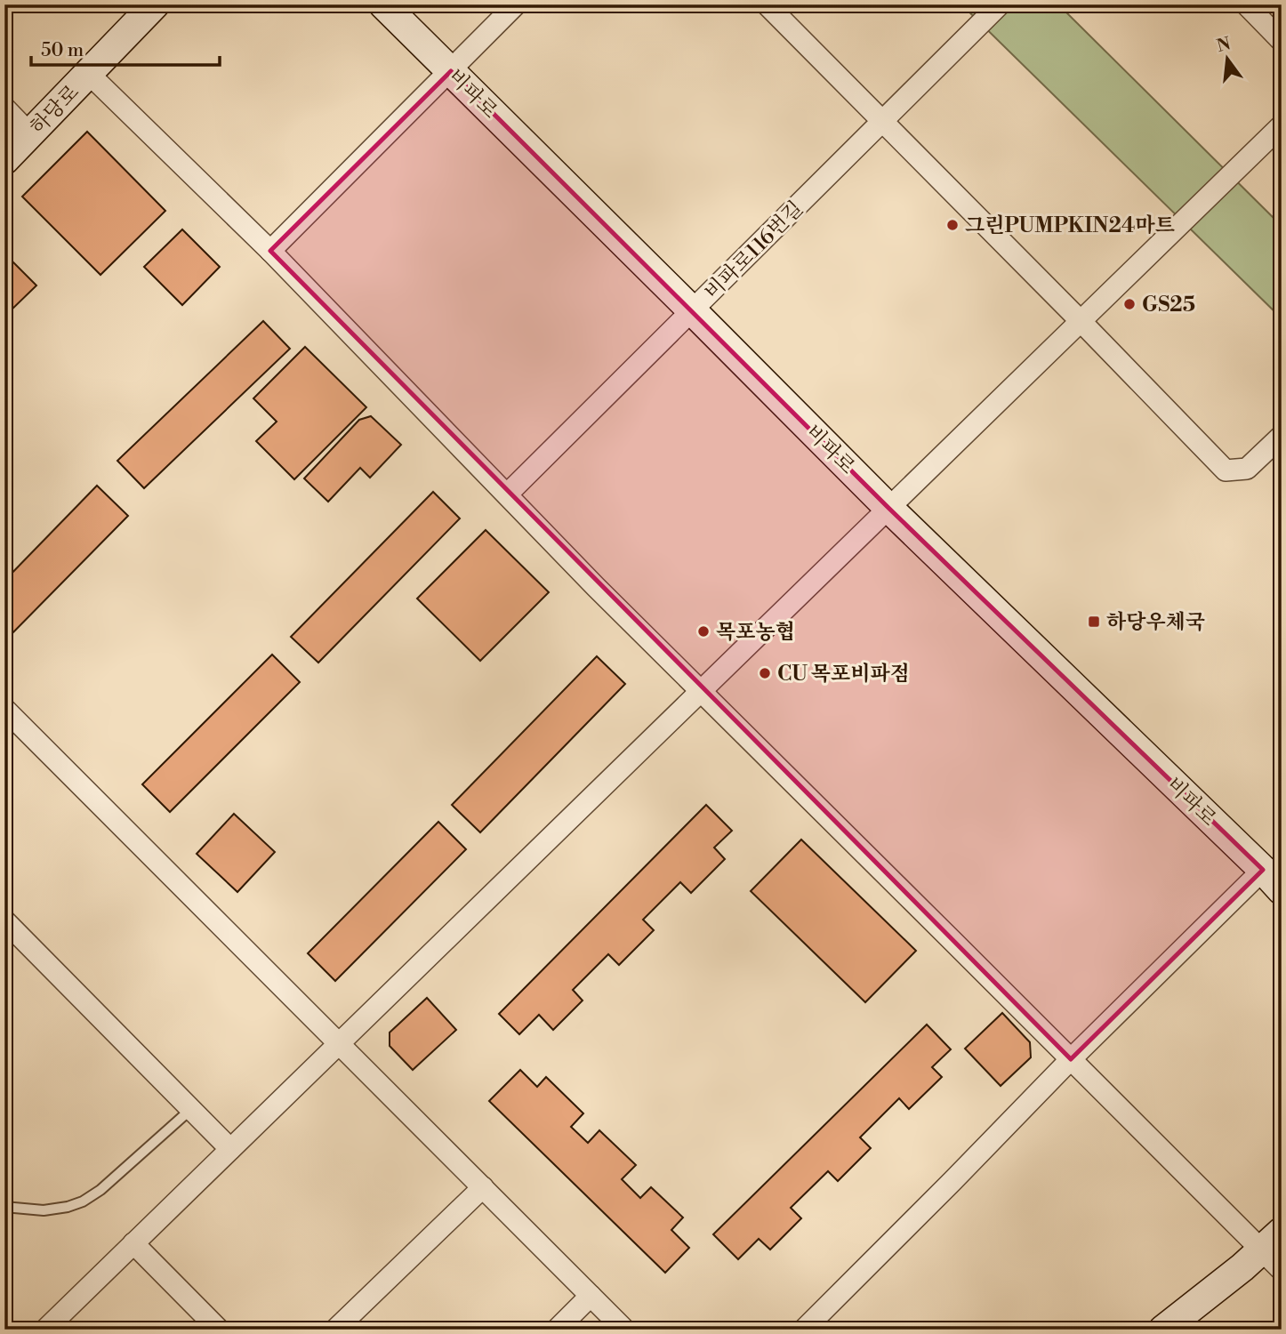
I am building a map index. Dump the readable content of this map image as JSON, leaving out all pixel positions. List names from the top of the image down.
{
  "streets": {
    "street": ["비파로", "하당로", "비파로116번길"]
  },
  "crossings": [
    ["비파로", "비파로116번길"]
  ],
  "places": {
    "other": [
      "그린PUMPKIN24마트",
      "GS25",
      "목포농협",
      "CU 목포비파점"
    ],
    "transit": ["하당우체국"]
  },
  "scale_bar": "50 m",
  "north": "top"
}
